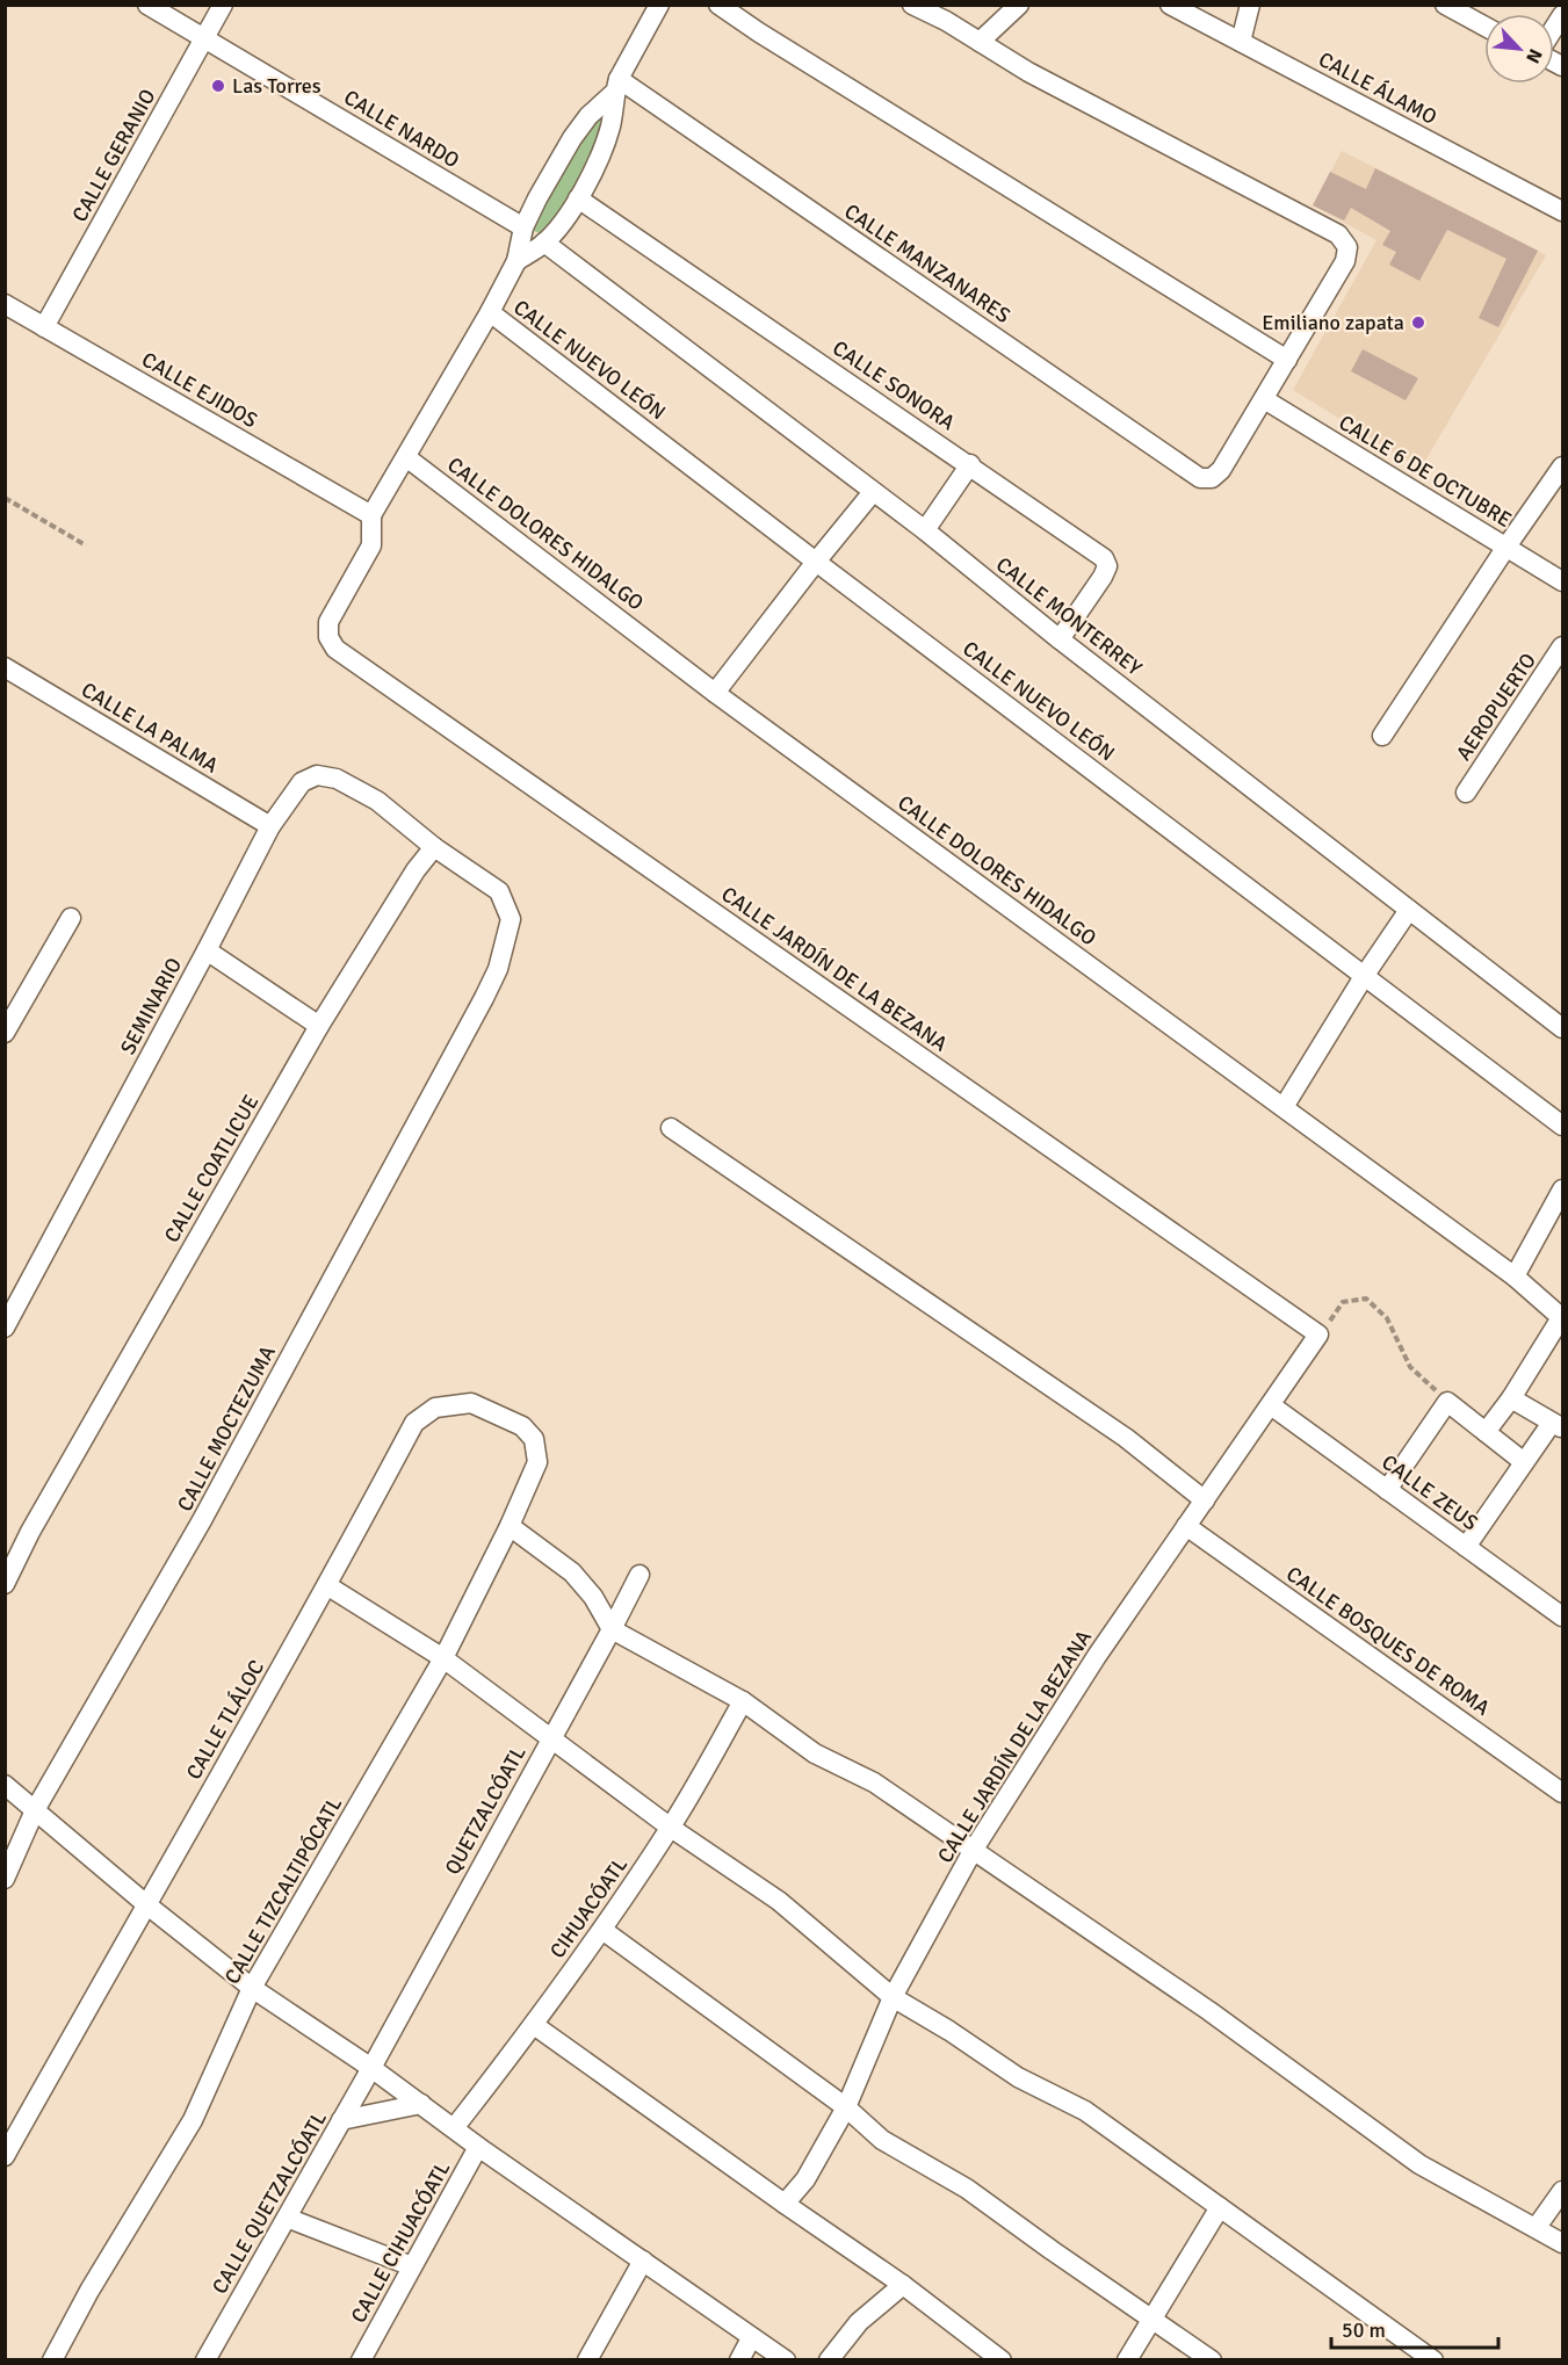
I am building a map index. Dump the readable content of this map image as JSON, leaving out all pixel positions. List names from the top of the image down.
{
  "streets": {
    "street": [
      "CALLE ÁLAMO",
      "CALLE NARDO",
      "CALLE GERANIO",
      "CALLE MANZANARES",
      "CALLE NUEVO LEÓN",
      "CALLE SONORA",
      "CALLE EJIDOS",
      "CALLE 6 DE OCTUBRE",
      "CALLE DOLORES HIDALGO",
      "CALLE MONTERREY",
      "AEROPUERTO",
      "CALLE LA PALMA",
      "CALLE JARDÍN DE LA BEZANA",
      "SEMINARIO",
      "CALLE COATLICUE",
      "CALLE MOCTEZUMA",
      "CALLE ZEUS",
      "CALLE BOSQUES DE ROMA",
      "CALLE TLÁLOC",
      "QUETZALCÓATL",
      "CALLE TIZCALTIPÓCATL",
      "CIHUACÓATL",
      "CALLE QUETZALCÓATL",
      "CALLE CIHUACÓATL"
    ]
  },
  "crossings": [
    ["CALLE NARDO", "CALLE GERANIO"],
    ["CALLE GERANIO", "CALLE EJIDOS"],
    ["CALLE MANZANARES", "CALLE 6 DE OCTUBRE"],
    ["CALLE SONORA", "CALLE MONTERREY"],
    ["CALLE EJIDOS", "CALLE JARDÍN DE LA BEZANA"],
    ["CALLE LA PALMA", "SEMINARIO"],
    ["CALLE JARDÍN DE LA BEZANA", "CALLE ZEUS"],
    ["CALLE JARDÍN DE LA BEZANA", "CALLE BOSQUES DE ROMA"],
    ["SEMINARIO", "CALLE COATLICUE"],
    ["SEMINARIO", "CALLE MOCTEZUMA"],
    ["CALLE COATLICUE", "CALLE MOCTEZUMA"],
    ["CALLE TLÁLOC", "CALLE TIZCALTIPÓCATL"],
    ["QUETZALCÓATL", "CALLE QUETZALCÓATL"]
  ],
  "places": ["Las Torres", "Emiliano zapata"],
  "scale_bar": "50 m",
  "north": "bottom right"
}
